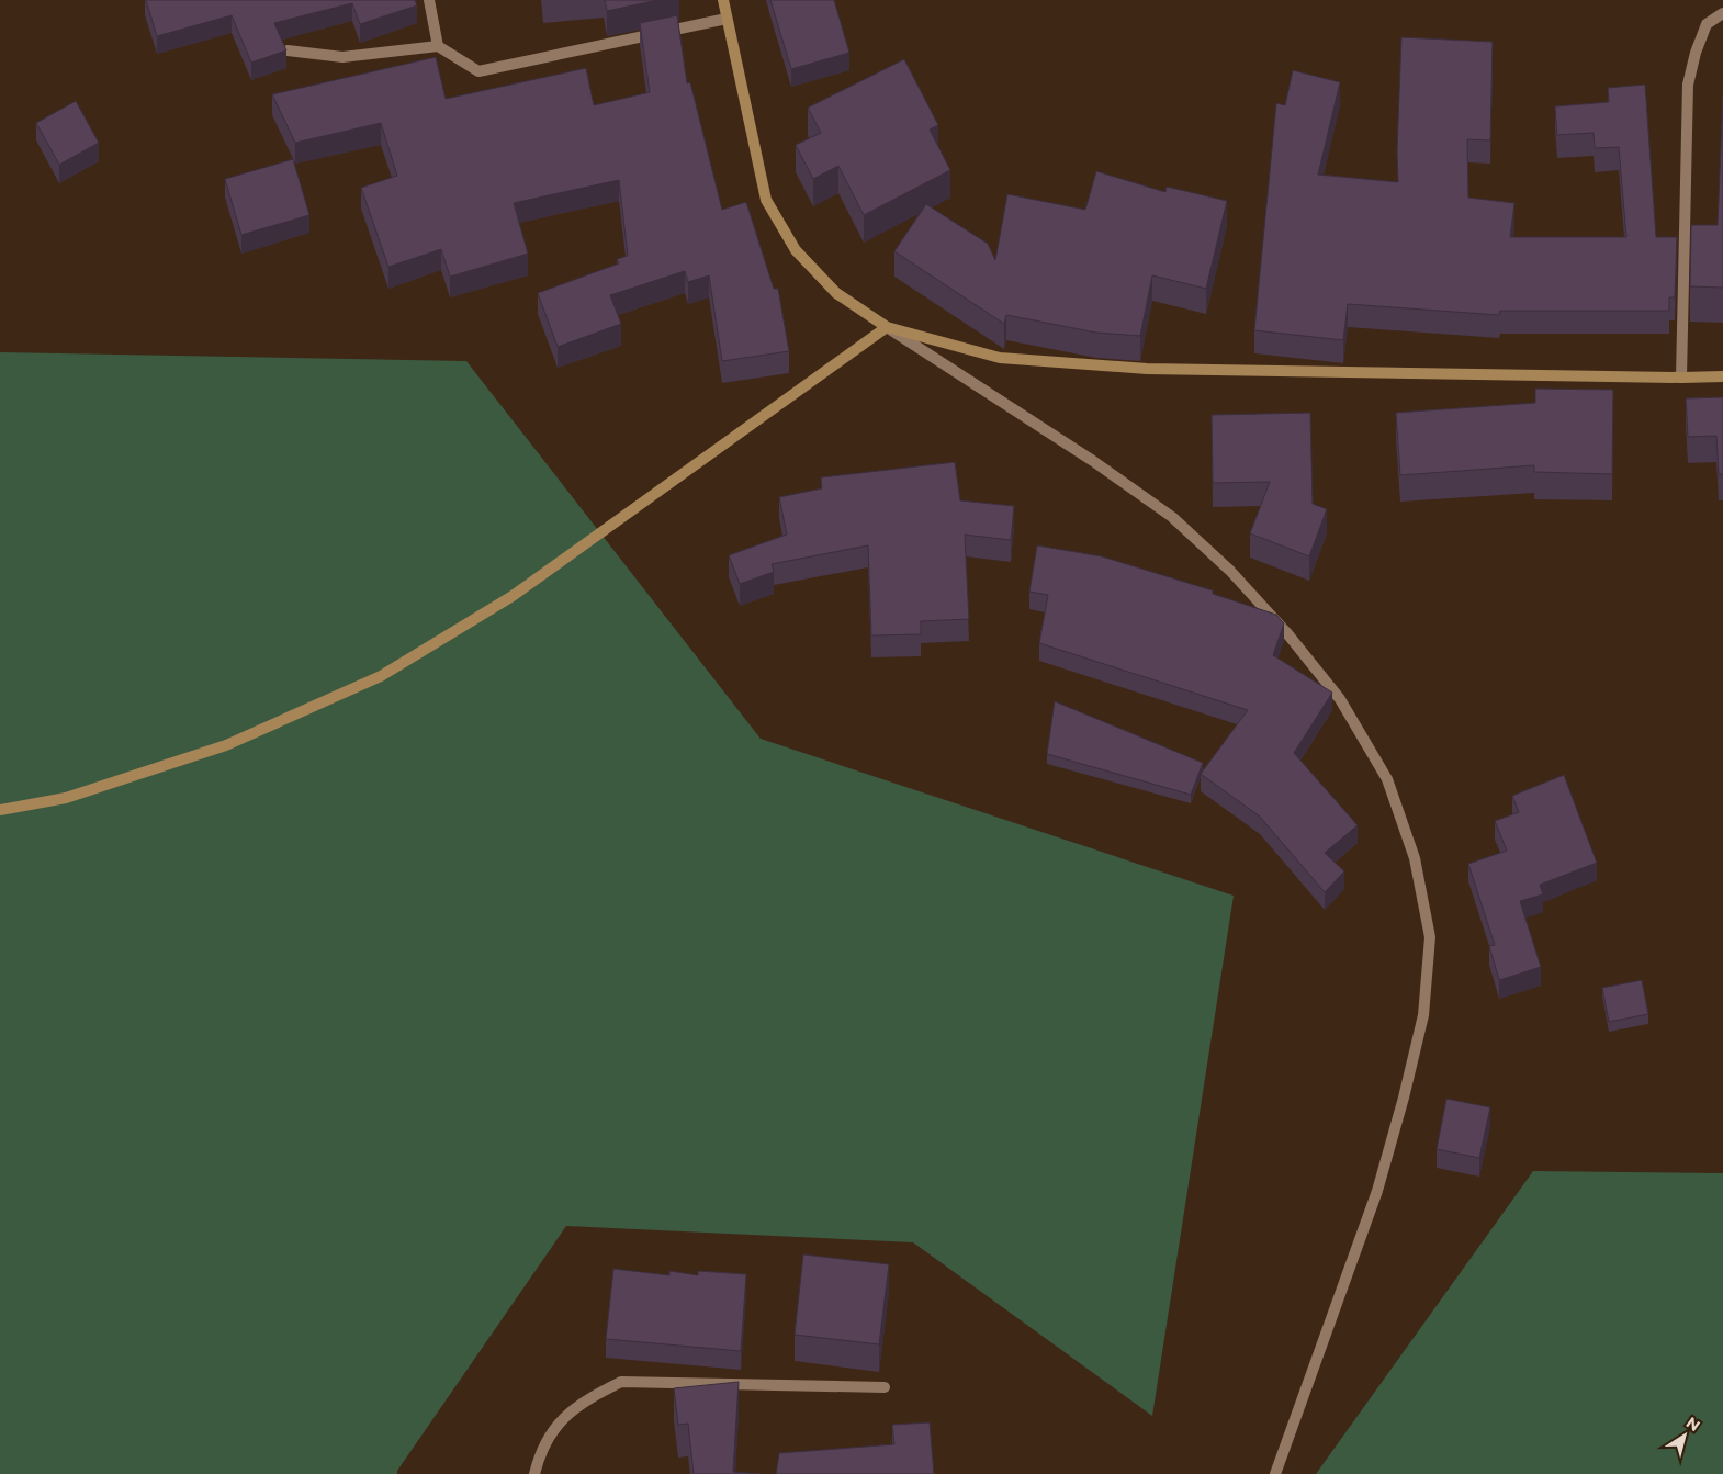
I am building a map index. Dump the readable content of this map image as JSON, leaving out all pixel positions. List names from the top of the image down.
{
  "north": "top right"
}
